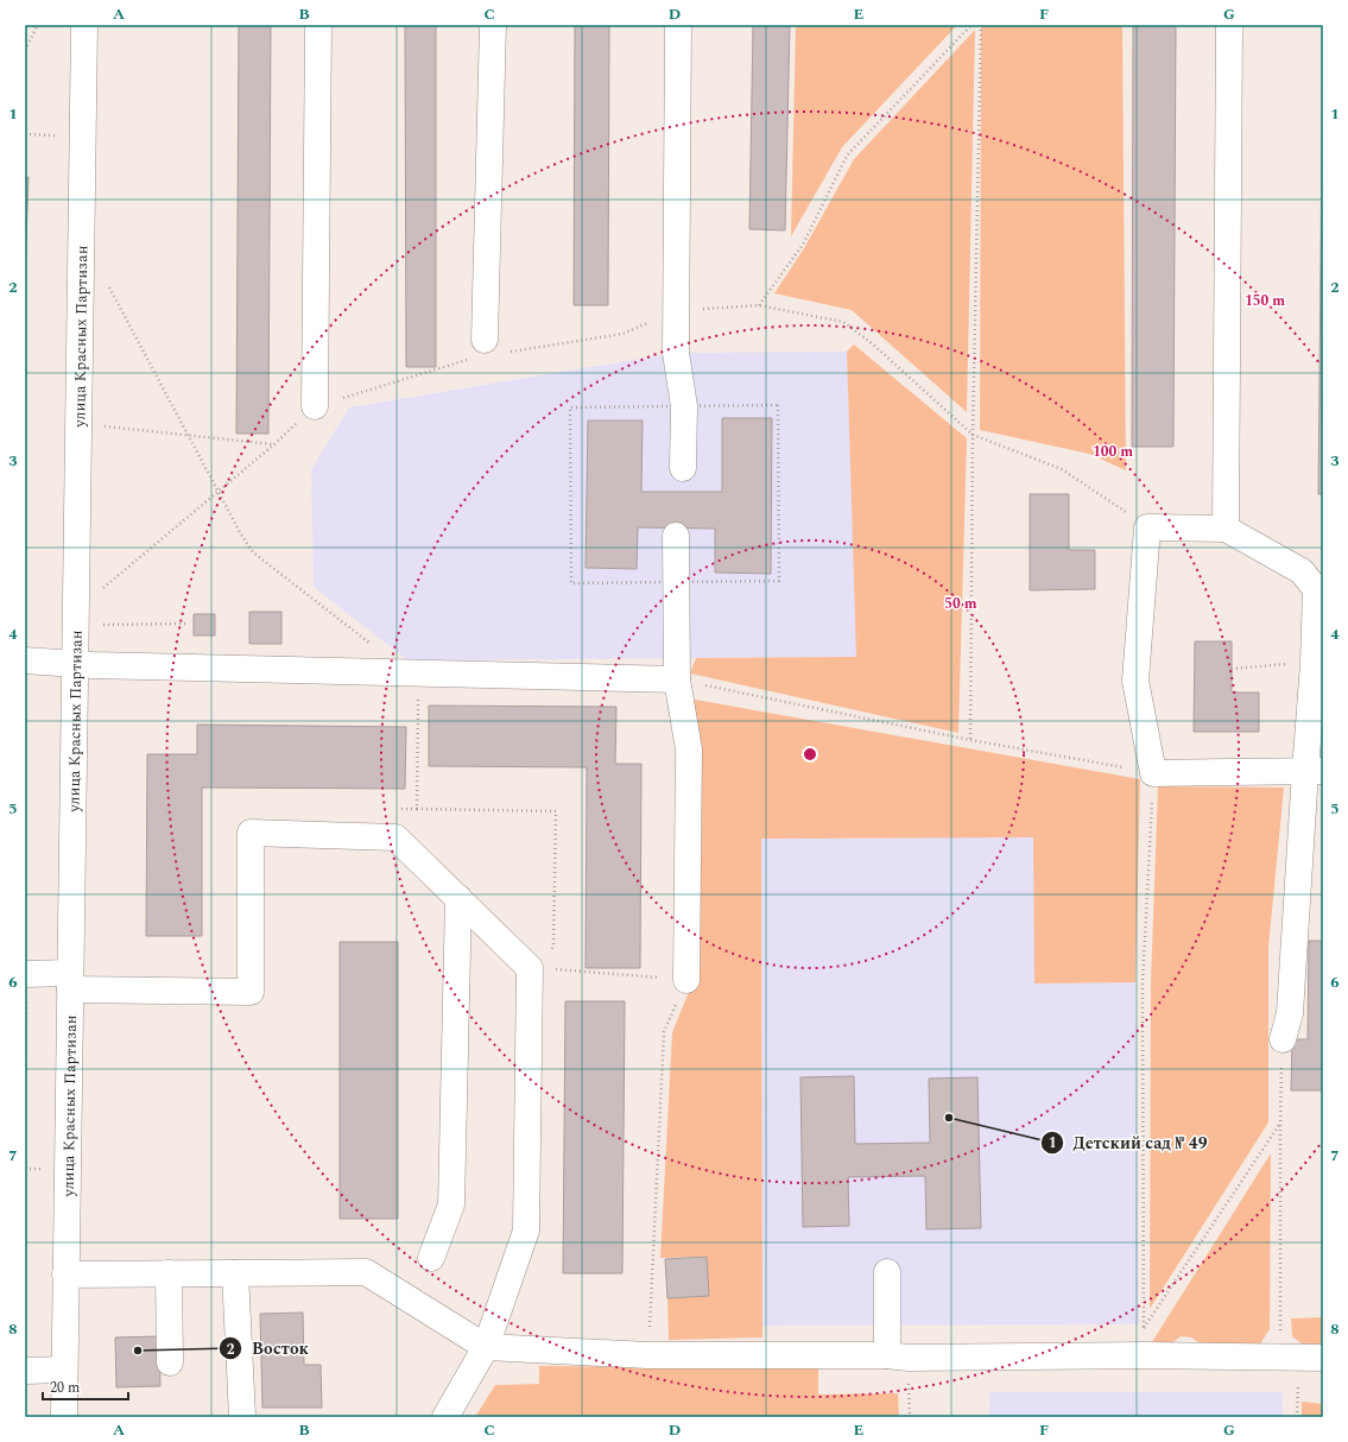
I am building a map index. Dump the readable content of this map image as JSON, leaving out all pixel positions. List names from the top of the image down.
{
  "streets": {
    "street": ["улица Красных Партизан"]
  },
  "places": ["Детский сад № 49", "Восток"],
  "scale_bar": "20 m",
  "grid": {
    "columns": [
      "A",
      "B",
      "C",
      "D",
      "E",
      "F",
      "G"
    ],
    "rows": [
      "1",
      "2",
      "3",
      "4",
      "5",
      "6",
      "7",
      "8"
    ]
  },
  "rings": ["150 m", "100 m", "50 m"]
}
